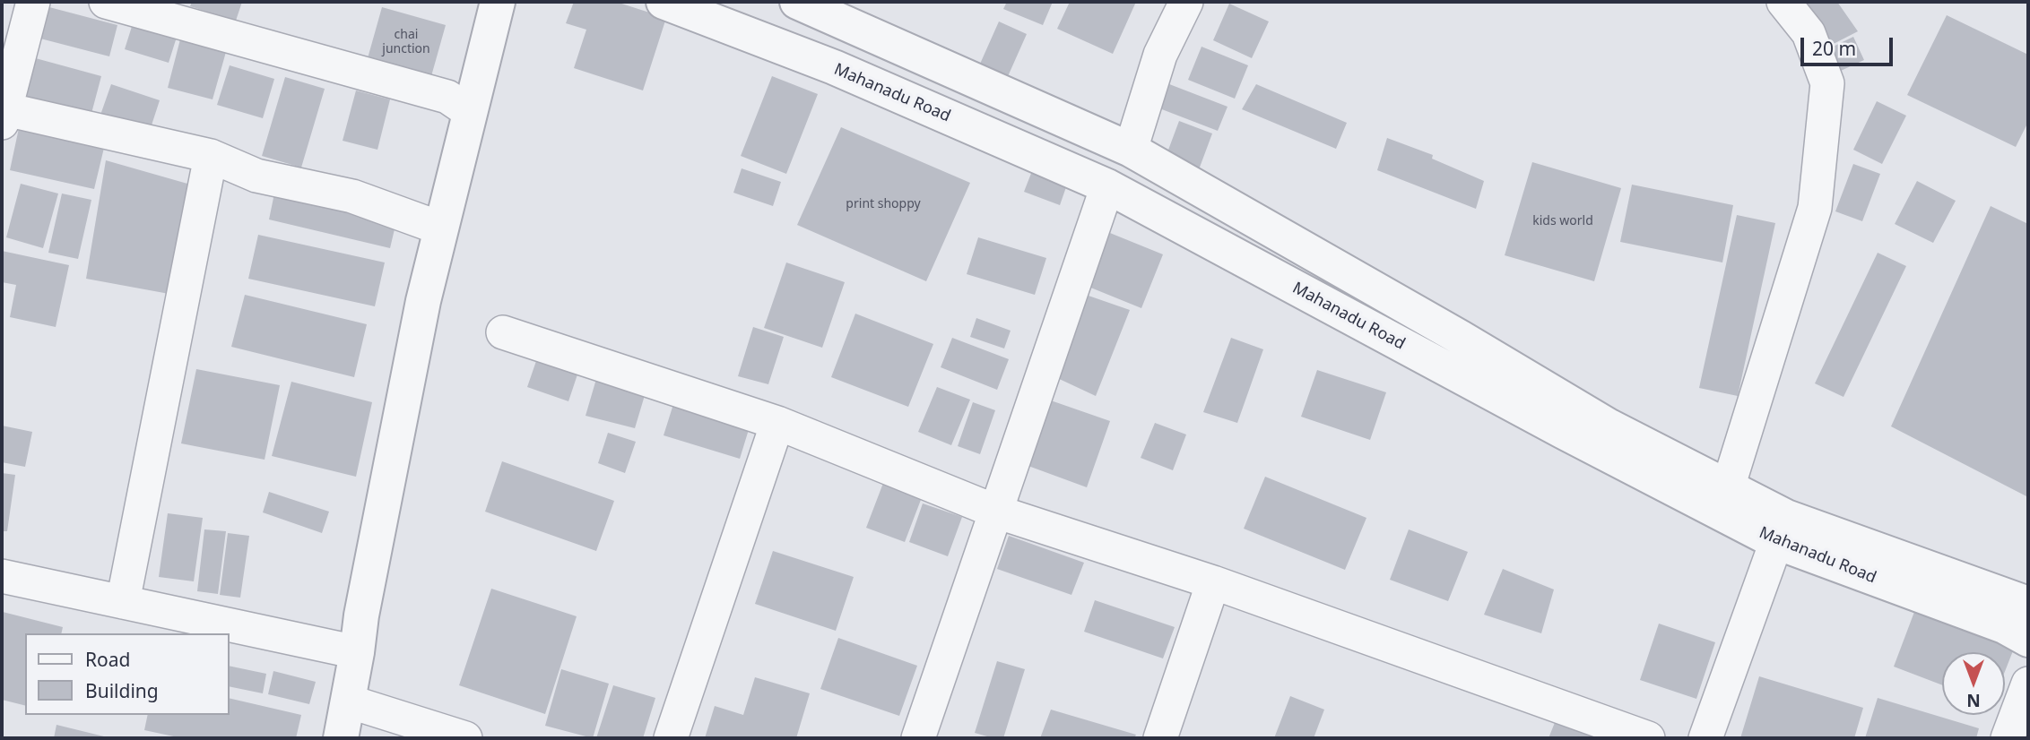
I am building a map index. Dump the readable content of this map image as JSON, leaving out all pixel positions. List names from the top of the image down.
{
  "streets": {
    "street": ["Mahanadu Road"]
  },
  "house_numbers": ["chai junction", "print shoppy", "kids world"],
  "legend": ["Road", "Building"],
  "scale_bar": "20 m",
  "north": "bottom"
}
